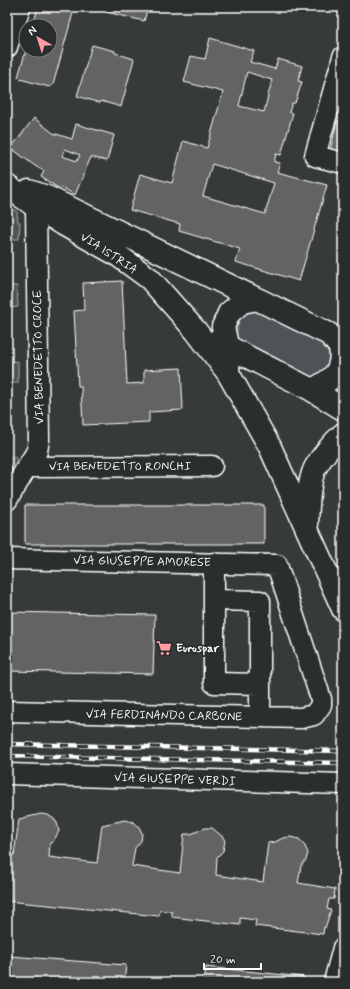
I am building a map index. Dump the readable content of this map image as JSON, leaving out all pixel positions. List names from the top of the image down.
{
  "streets": {
    "main road": ["VIA ISTRIA"],
    "street": [
      "VIA BENEDETTO CROCE",
      "VIA BENEDETTO RONCHI",
      "VIA GIUSEPPE AMORESE",
      "VIA FERDINANDO CARBONE",
      "VIA GIUSEPPE VERDI"
    ]
  },
  "crossings": [
    ["VIA ISTRIA", "VIA BENEDETTO CROCE"],
    ["VIA BENEDETTO CROCE", "VIA BENEDETTO RONCHI"],
    ["VIA GIUSEPPE AMORESE", "VIA FERDINANDO CARBONE"]
  ],
  "places": {
    "supermarket": ["Eurospar"]
  },
  "scale_bar": "20 m",
  "north": "top left"
}
